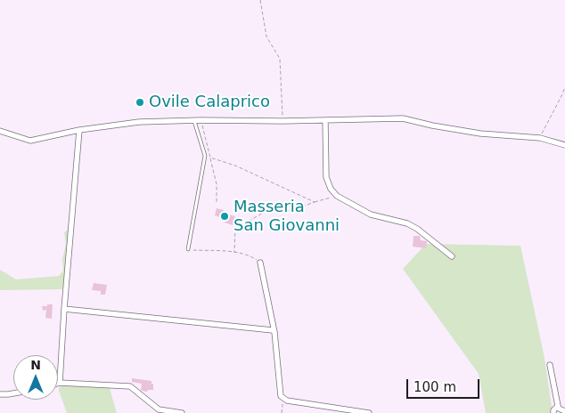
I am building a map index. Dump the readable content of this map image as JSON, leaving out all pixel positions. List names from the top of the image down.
{
  "places": ["Ovile Calaprico", "Masseria San Giovanni"],
  "scale_bar": "100 m",
  "north": "top"
}
